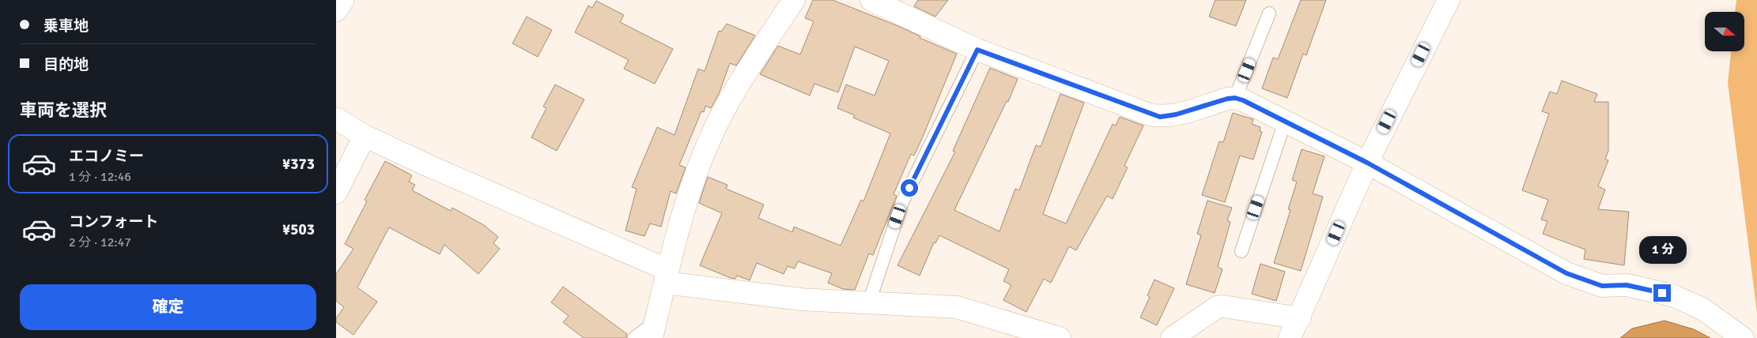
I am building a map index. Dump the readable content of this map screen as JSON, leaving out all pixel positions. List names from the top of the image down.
{
  "north": "right",
  "page": {
    "banner": ["乗車地", "目的地"],
    "heading": "車両を選択",
    "list": [
      {
        "name": "エコノミー",
        "note": "1 分 · 12:46",
        "value": "¥373"
      },
      {
        "name": "コンフォート",
        "note": "2 分 · 12:47",
        "value": "¥503"
      }
    ],
    "bubble": "1 分",
    "buttons": "確定"
  }
}
